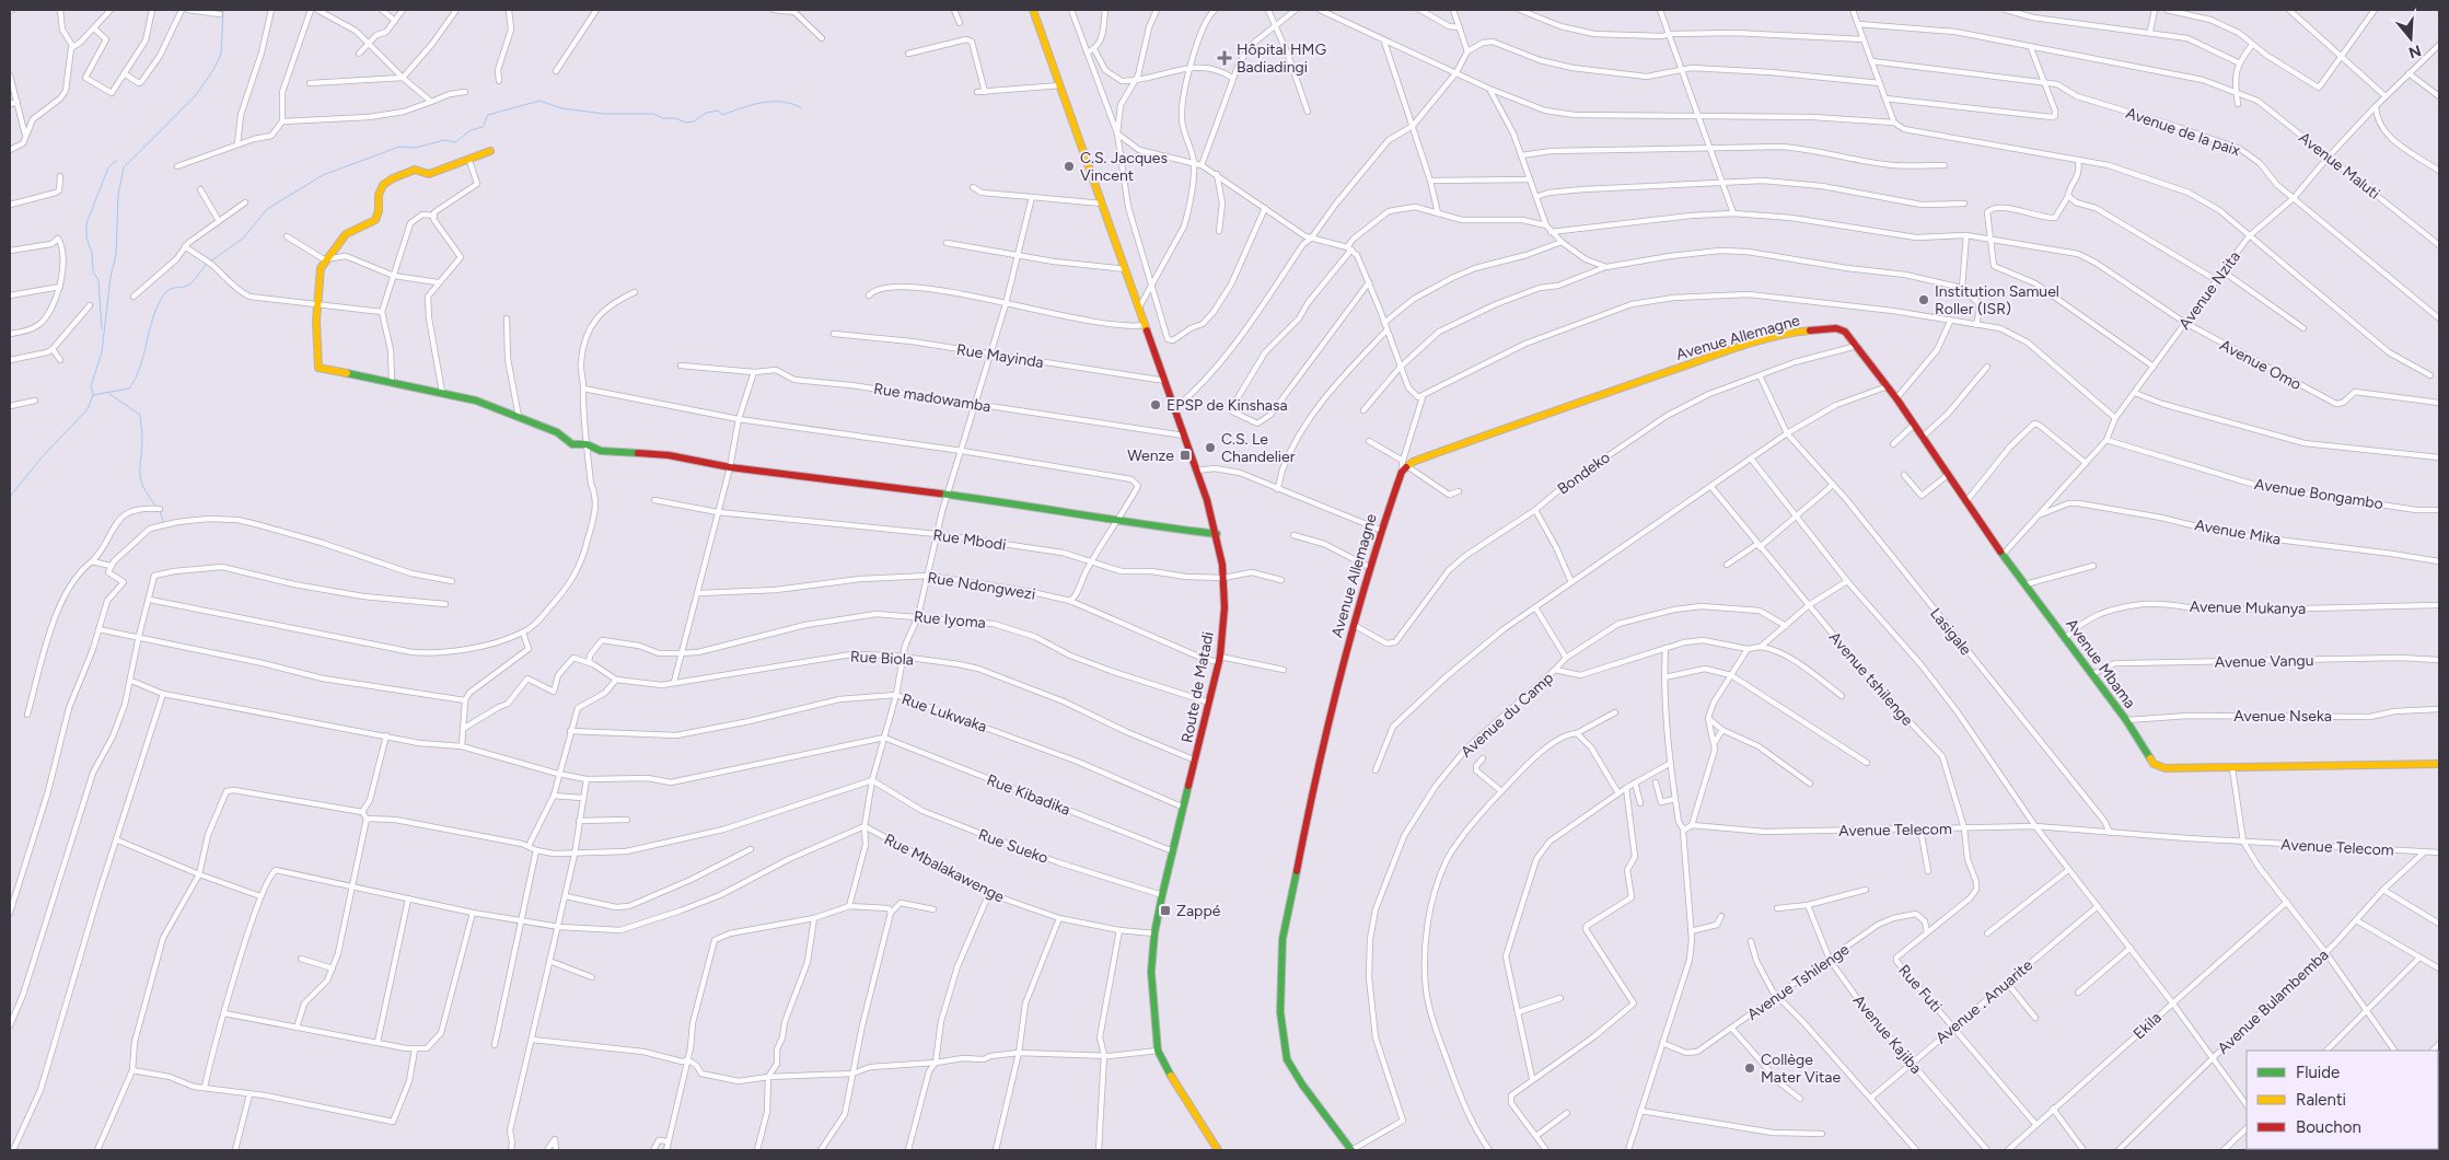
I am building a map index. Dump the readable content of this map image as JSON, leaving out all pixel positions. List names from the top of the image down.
{
  "streets": {
    "main road": ["Avenue Allemagne", "Avenue Mbama", "Route de Matadi"],
    "street": [
      "Avenue de la paix",
      "Avenue Maluti",
      "Avenue Nzita",
      "Rue Mayinda",
      "Avenue Omo",
      "Rue madowamba",
      "Bondeko",
      "Avenue Bongambo",
      "Avenue Mika",
      "Rue Mbodi",
      "Rue Ndongwezi",
      "Avenue Mukanya",
      "Rue Iyoma",
      "Lasigale",
      "Rue Biola",
      "Avenue Vangu",
      "Avenue tshilenge",
      "Rue Lukwaka",
      "Avenue du Camp",
      "Avenue Nseka",
      "Rue Kibadika",
      "Avenue Telecom",
      "Rue Sueko",
      "Rue Mbalakawenge",
      "Avenue Tshilenge",
      "Rue Futi",
      "Avenue . Anuarite",
      "Avenue Bulambemba",
      "Ekila",
      "Avenue Kajiba"
    ]
  },
  "crossings": [
    ["Avenue de la paix", "Avenue Nzita"],
    ["Avenue Maluti", "Avenue Nzita"],
    ["Avenue Nzita", "Avenue Omo"],
    ["Avenue Nzita", "Avenue Bongambo"],
    ["Avenue Nzita", "Avenue Mika"],
    ["Avenue Nzita", "Avenue Mbama"],
    ["Avenue Allemagne", "Bondeko"],
    ["Avenue Allemagne", "Avenue Mbama"],
    ["Avenue Allemagne", "Avenue du Camp"],
    ["Rue Mayinda", "Route de Matadi"],
    ["Rue madowamba", "Route de Matadi"],
    ["Bondeko", "Lasigale"],
    ["Bondeko", "Avenue Mbama"],
    ["Rue Mbodi", "Route de Matadi"],
    ["Rue Ndongwezi", "Route de Matadi"],
    ["Avenue Mukanya", "Avenue Mbama"],
    ["Rue Iyoma", "Route de Matadi"],
    ["Lasigale", "Avenue Telecom"],
    ["Rue Biola", "Route de Matadi"],
    ["Avenue Vangu", "Avenue Mbama"],
    ["Avenue Mbama", "Avenue Nseka"],
    ["Avenue tshilenge", "Avenue Telecom"],
    ["Avenue tshilenge", "Avenue Tshilenge"],
    ["Avenue tshilenge", "Rue Futi"],
    ["Route de Matadi", "Rue Lukwaka"],
    ["Route de Matadi", "Rue Kibadika"],
    ["Route de Matadi", "Rue Sueko"],
    ["Route de Matadi", "Rue Mbalakawenge"],
    ["Avenue Telecom", "Avenue Bulambemba"],
    ["Avenue Tshilenge", "Rue Futi"],
    ["Avenue Tshilenge", "Avenue Kajiba"],
    ["Rue Futi", "Avenue . Anuarite"],
    ["Rue Futi", "Ekila"],
    ["Avenue . Anuarite", "Avenue Kajiba"]
  ],
  "places": {
    "health": ["Hôpital HMG Badiadingi"],
    "other": [
      "C.S. Jacques Vincent",
      "Institution Samuel Roller (ISR)",
      "EPSP de Kinshasa",
      "C.S. Le Chandelier",
      "Collège Mater Vitae"
    ],
    "transit": ["Wenze", "Zappé"]
  },
  "legend": ["Fluide", "Ralenti", "Bouchon"],
  "north": "bottom"
}
